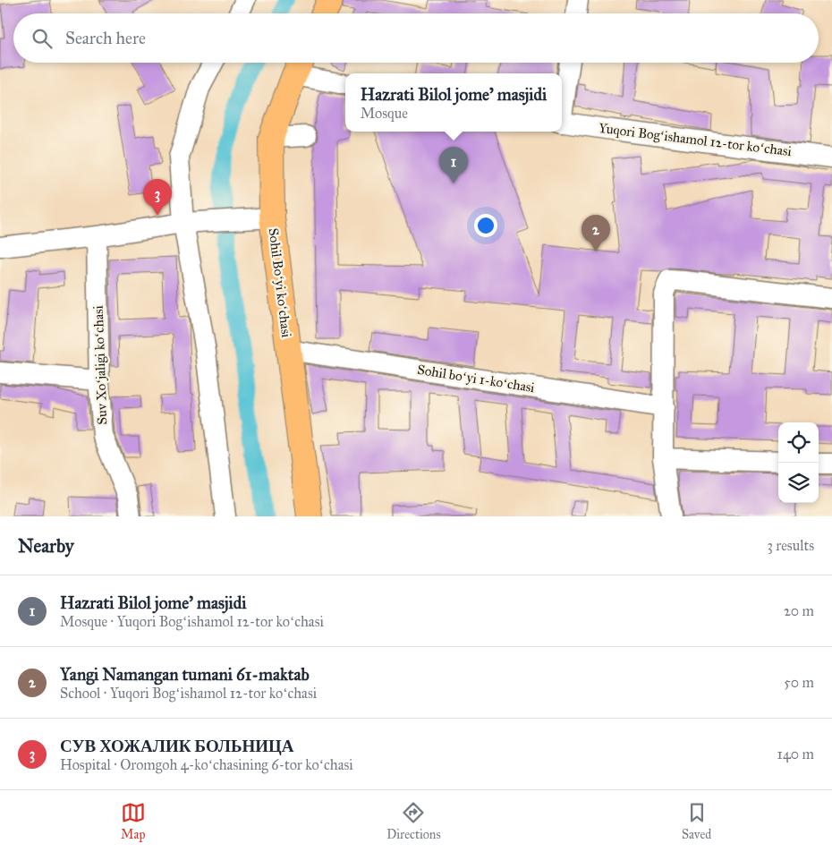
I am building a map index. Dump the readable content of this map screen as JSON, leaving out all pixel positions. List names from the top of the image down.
{
  "streets": {
    "main road": ["Sohil Boʻyi koʻchasi"],
    "street": ["Yuqori Bogʻishamol 12-tor koʻchasi", "Suv Xoʻjaligi koʻchasi", "Sohil boʻyi 1-koʻchasi"]
  },
  "crossings": [
    ["Sohil Boʻyi koʻchasi", "Sohil boʻyi 1-koʻchasi"]
  ],
  "page": {
    "search": "Search here",
    "popup": ["Hazrati Bilol jome’ masjidi", "Mosque"],
    "pins": ["1", "3", "2"],
    "heading": ["Nearby", "3 results"],
    "list": [
      {
        "mark": "1",
        "name": "Hazrati Bilol jome’ masjidi",
        "note": "Mosque · Yuqori Bogʻishamol 12-tor koʻchasi",
        "value": "20 m"
      },
      {
        "mark": "2",
        "name": "Yangi Namangan tumani 61-maktab",
        "note": "School · Yuqori Bogʻishamol 12-tor koʻchasi",
        "value": "50 m"
      },
      {
        "mark": "3",
        "name": "СУВ ХОЖАЛИК БОЛЬНИЦА",
        "note": "Hospital · Oromgoh 4-koʻchasining 6-tor koʻchasi",
        "value": "140 m"
      }
    ],
    "nav": ["Map", "Directions", "Saved"]
  }
}
